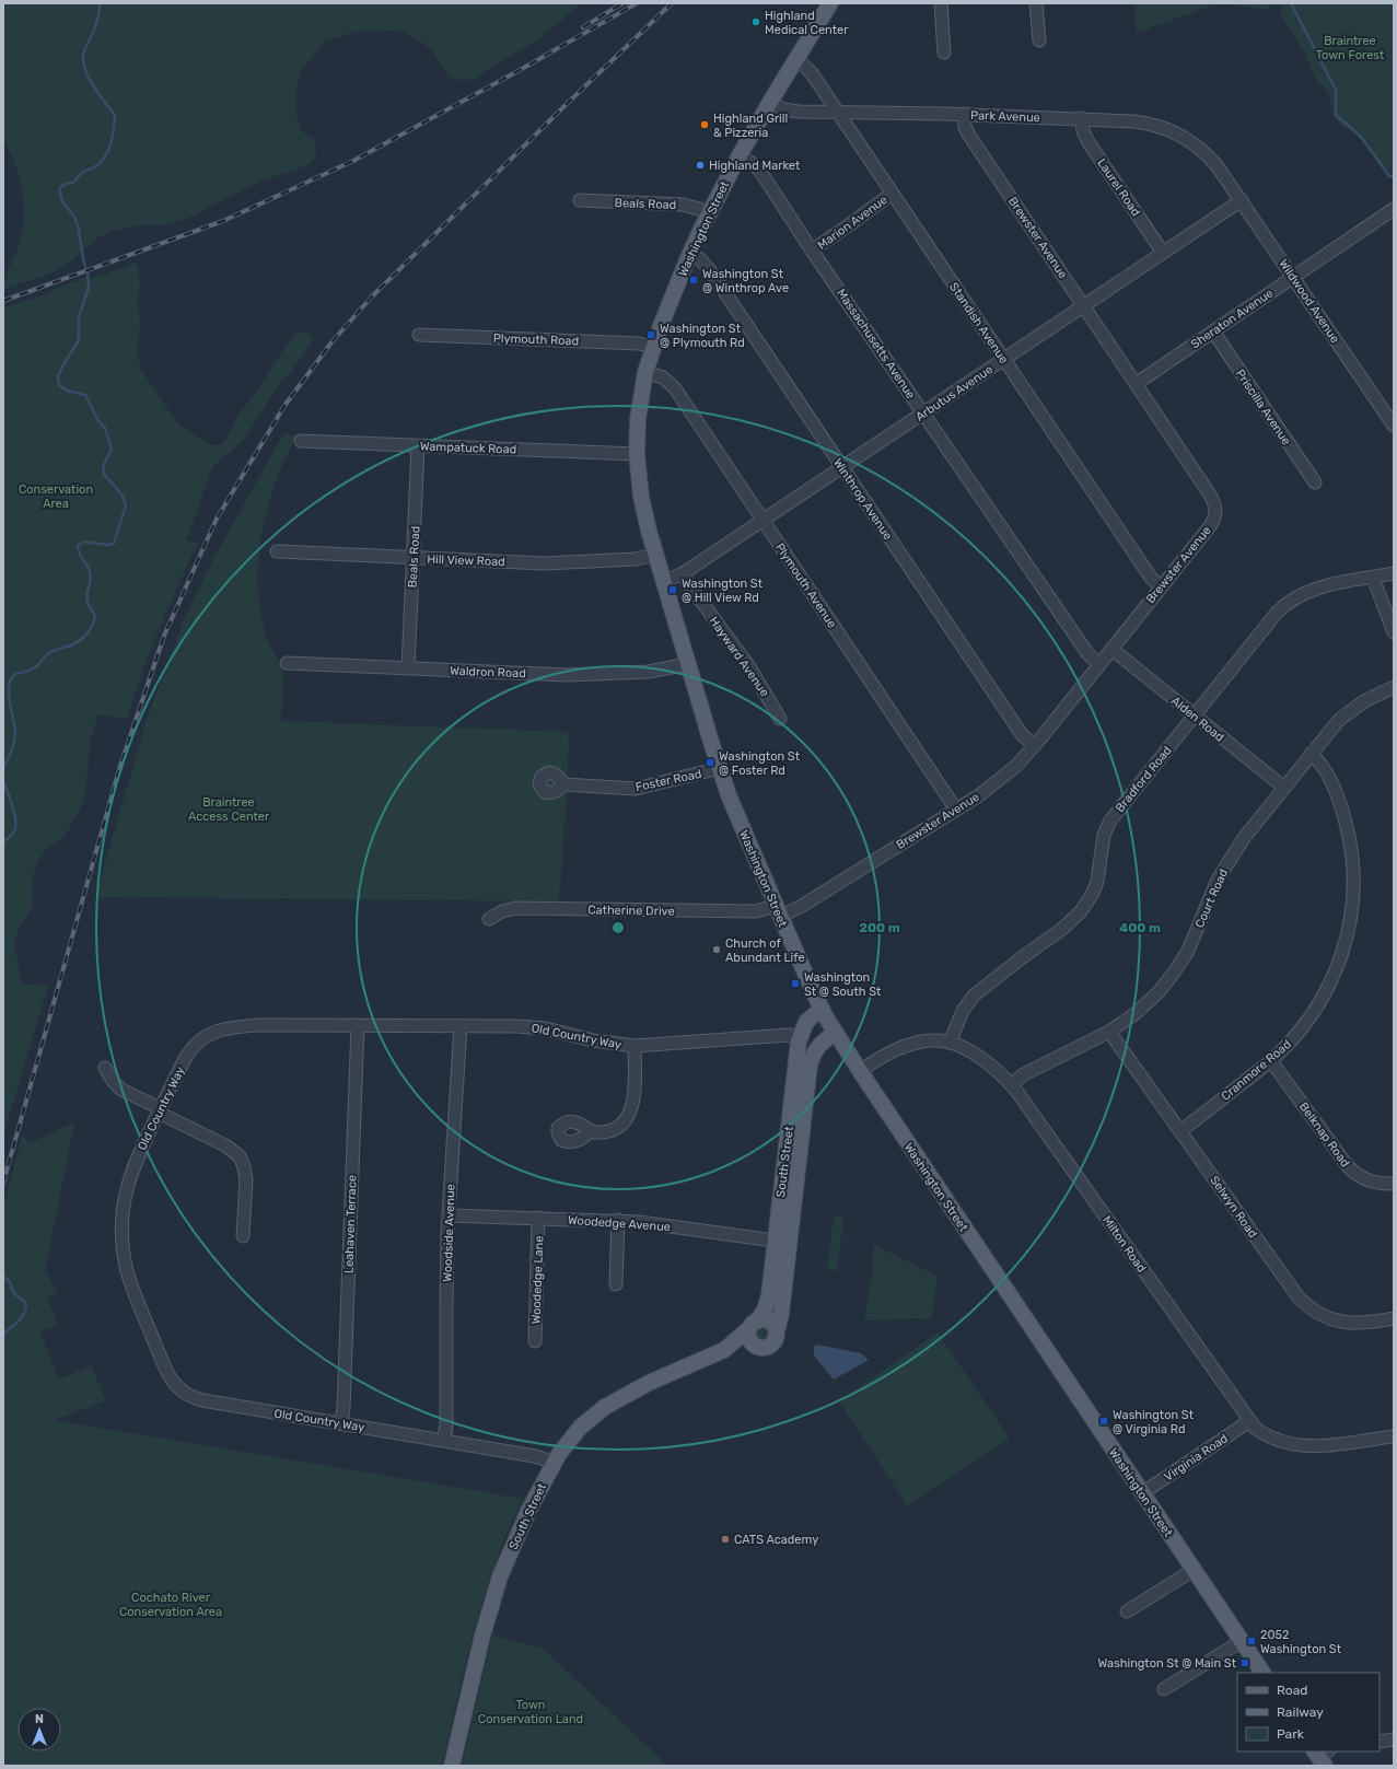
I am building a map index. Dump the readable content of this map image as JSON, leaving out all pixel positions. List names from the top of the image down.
{
  "streets": {
    "main road": ["Washington Street", "South Street"],
    "street": [
      "Park Avenue",
      "Laurel Road",
      "Beals Road",
      "Marion Avenue",
      "Brewster Avenue",
      "Wildwood Avenue",
      "Sheraton Avenue",
      "Standish Avenue",
      "Plymouth Road",
      "Massachusetts Avenue",
      "Arbutus Avenue",
      "Priscilla Avenue",
      "Wampatuck Road",
      "Winthrop Avenue",
      "Hill View Road",
      "Plymouth Avenue",
      "Hayward Avenue",
      "Waldron Road",
      "Alden Road",
      "Bradford Road",
      "Foster Road",
      "Court Road",
      "Catherine Drive",
      "Old Country Way",
      "Cranmore Road",
      "Belknap Road",
      "Selwyn Road",
      "Woodedge Avenue",
      "Leahaven Terrace",
      "Woodside Avenue",
      "Milton Road",
      "Woodedge Lane",
      "Virginia Road"
    ]
  },
  "crossings": [
    ["Park Avenue", "Laurel Road"],
    ["Park Avenue", "Washington Street"],
    ["Park Avenue", "Brewster Avenue"],
    ["Park Avenue", "Wildwood Avenue"],
    ["Park Avenue", "Standish Avenue"],
    ["Laurel Road", "Arbutus Avenue"],
    ["Beals Road", "Washington Street"],
    ["Beals Road", "Wampatuck Road"],
    ["Beals Road", "Hill View Road"],
    ["Beals Road", "Waldron Road"],
    ["Marion Avenue", "Standish Avenue"],
    ["Marion Avenue", "Massachusetts Avenue"],
    ["Washington Street", "Brewster Avenue"],
    ["Washington Street", "Standish Avenue"],
    ["Washington Street", "Plymouth Road"],
    ["Washington Street", "Massachusetts Avenue"],
    ["Washington Street", "Arbutus Avenue"],
    ["Washington Street", "Wampatuck Road"],
    ["Washington Street", "Winthrop Avenue"],
    ["Washington Street", "Hill View Road"],
    ["Washington Street", "Plymouth Avenue"],
    ["Washington Street", "Waldron Road"],
    ["Washington Street", "Foster Road"],
    ["Washington Street", "Catherine Drive"],
    ["Washington Street", "South Street"],
    ["Washington Street", "Milton Road"],
    ["Washington Street", "Virginia Road"],
    ["Brewster Avenue", "Sheraton Avenue"],
    ["Brewster Avenue", "Standish Avenue"],
    ["Brewster Avenue", "Massachusetts Avenue"],
    ["Brewster Avenue", "Arbutus Avenue"],
    ["Brewster Avenue", "Winthrop Avenue"],
    ["Brewster Avenue", "Plymouth Avenue"],
    ["Brewster Avenue", "Alden Road"],
    ["Brewster Avenue", "Catherine Drive"],
    ["Wildwood Avenue", "Sheraton Avenue"],
    ["Wildwood Avenue", "Arbutus Avenue"],
    ["Sheraton Avenue", "Priscilla Avenue"],
    ["Standish Avenue", "Arbutus Avenue"],
    ["Massachusetts Avenue", "Arbutus Avenue"],
    ["Arbutus Avenue", "Winthrop Avenue"],
    ["Arbutus Avenue", "Plymouth Avenue"],
    ["Arbutus Avenue", "Hayward Avenue"],
    ["Alden Road", "Bradford Road"],
    ["Alden Road", "Court Road"],
    ["Bradford Road", "Milton Road"],
    ["Court Road", "Cranmore Road"],
    ["Court Road", "Selwyn Road"],
    ["Court Road", "Milton Road"],
    ["Old Country Way", "South Street"],
    ["Old Country Way", "Leahaven Terrace"],
    ["Old Country Way", "Woodside Avenue"],
    ["Cranmore Road", "Belknap Road"],
    ["Cranmore Road", "Selwyn Road"],
    ["South Street", "Woodedge Avenue"],
    ["Woodedge Avenue", "Woodside Avenue"],
    ["Woodedge Avenue", "Woodedge Lane"],
    ["Milton Road", "Virginia Road"]
  ],
  "parks": [
    "Braintree Town Forest",
    "Conservation Area",
    "Braintree Access Center",
    "Cochato River Conservation Area",
    "Town Conservation Land"
  ],
  "places": {
    "other": [
      "Highland Medical Center",
      "Highland Grill & Pizzeria",
      "Highland Market",
      "Church of Abundant Life",
      "CATS Academy"
    ],
    "transit": [
      "Washington St @ Winthrop Ave",
      "Washington St @ Plymouth Rd",
      "Washington St @ Hill View Rd",
      "Washington St @ Foster Rd",
      "Washington St @ South St",
      "Washington St @ Virginia Rd",
      "2052 Washington St",
      "Washington St @ Main St"
    ]
  },
  "legend": ["Road", "Railway", "Park"],
  "north": "top",
  "rings": ["200 m", "400 m"]
}
